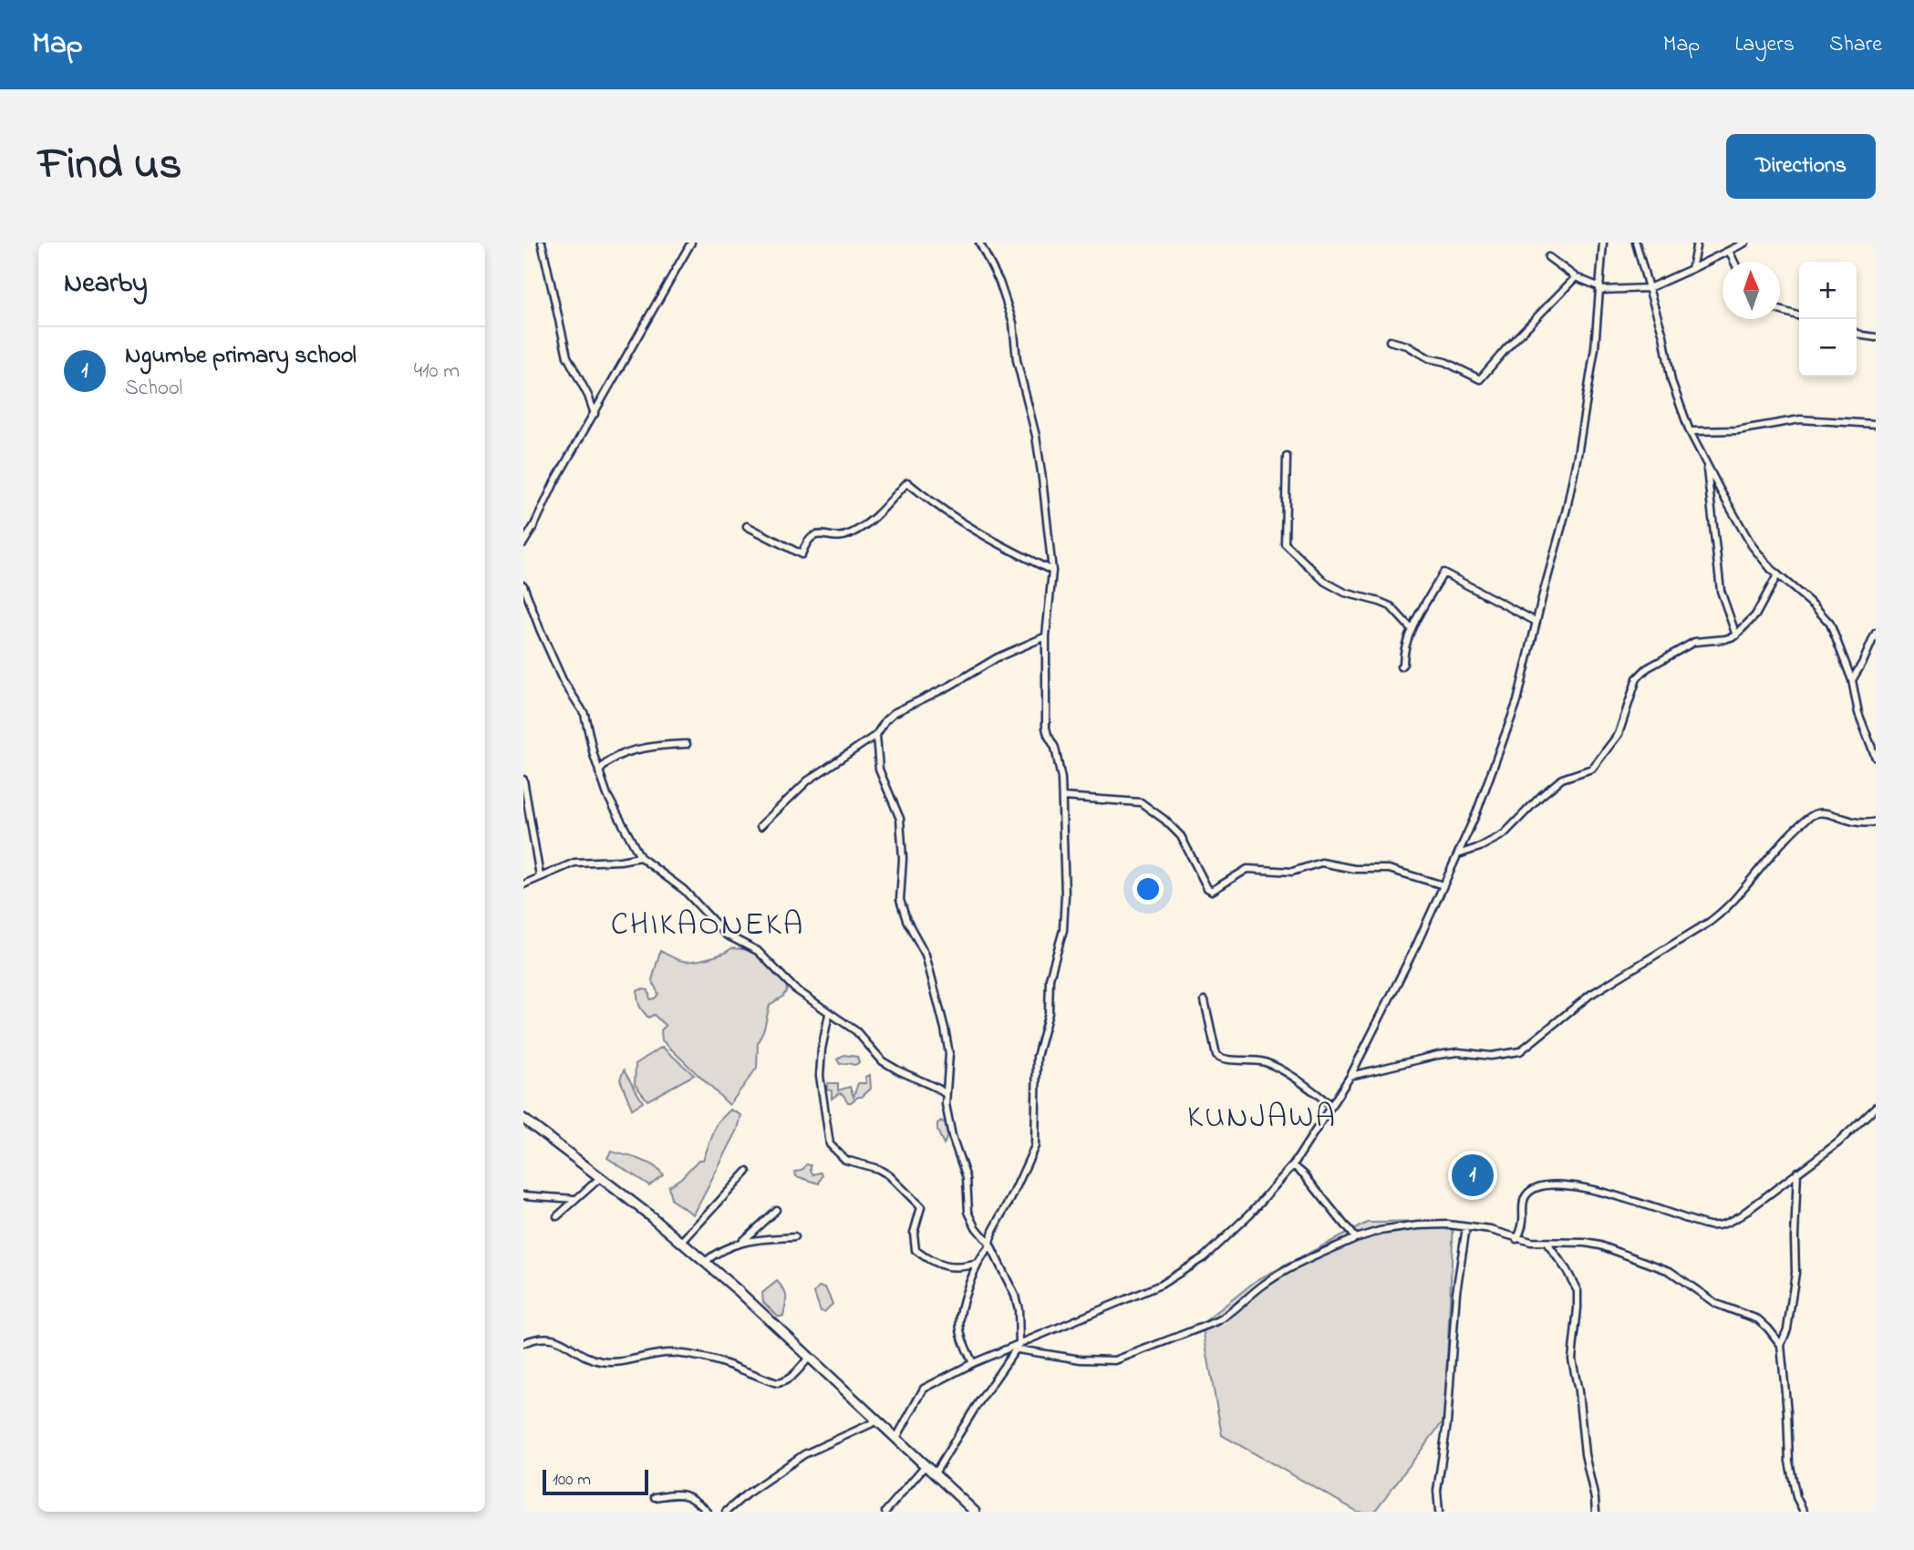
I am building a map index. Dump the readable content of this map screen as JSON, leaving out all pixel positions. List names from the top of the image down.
{
  "districts": ["CHIKAONEKA", "KUNJAWA"],
  "scale_bar": "100 m",
  "north": "top",
  "page": {
    "header": "Map",
    "nav": ["Map", "Layers", "Share"],
    "title": "Find us",
    "buttons": "Directions",
    "heading": "Nearby",
    "map_buttons": ["+", "−"],
    "list": [
      {
        "mark": "1",
        "name": "Ngumbe primary school",
        "note": "School",
        "value": "410 m"
      }
    ],
    "pins": "1",
    "scale": "100 m"
  }
}
